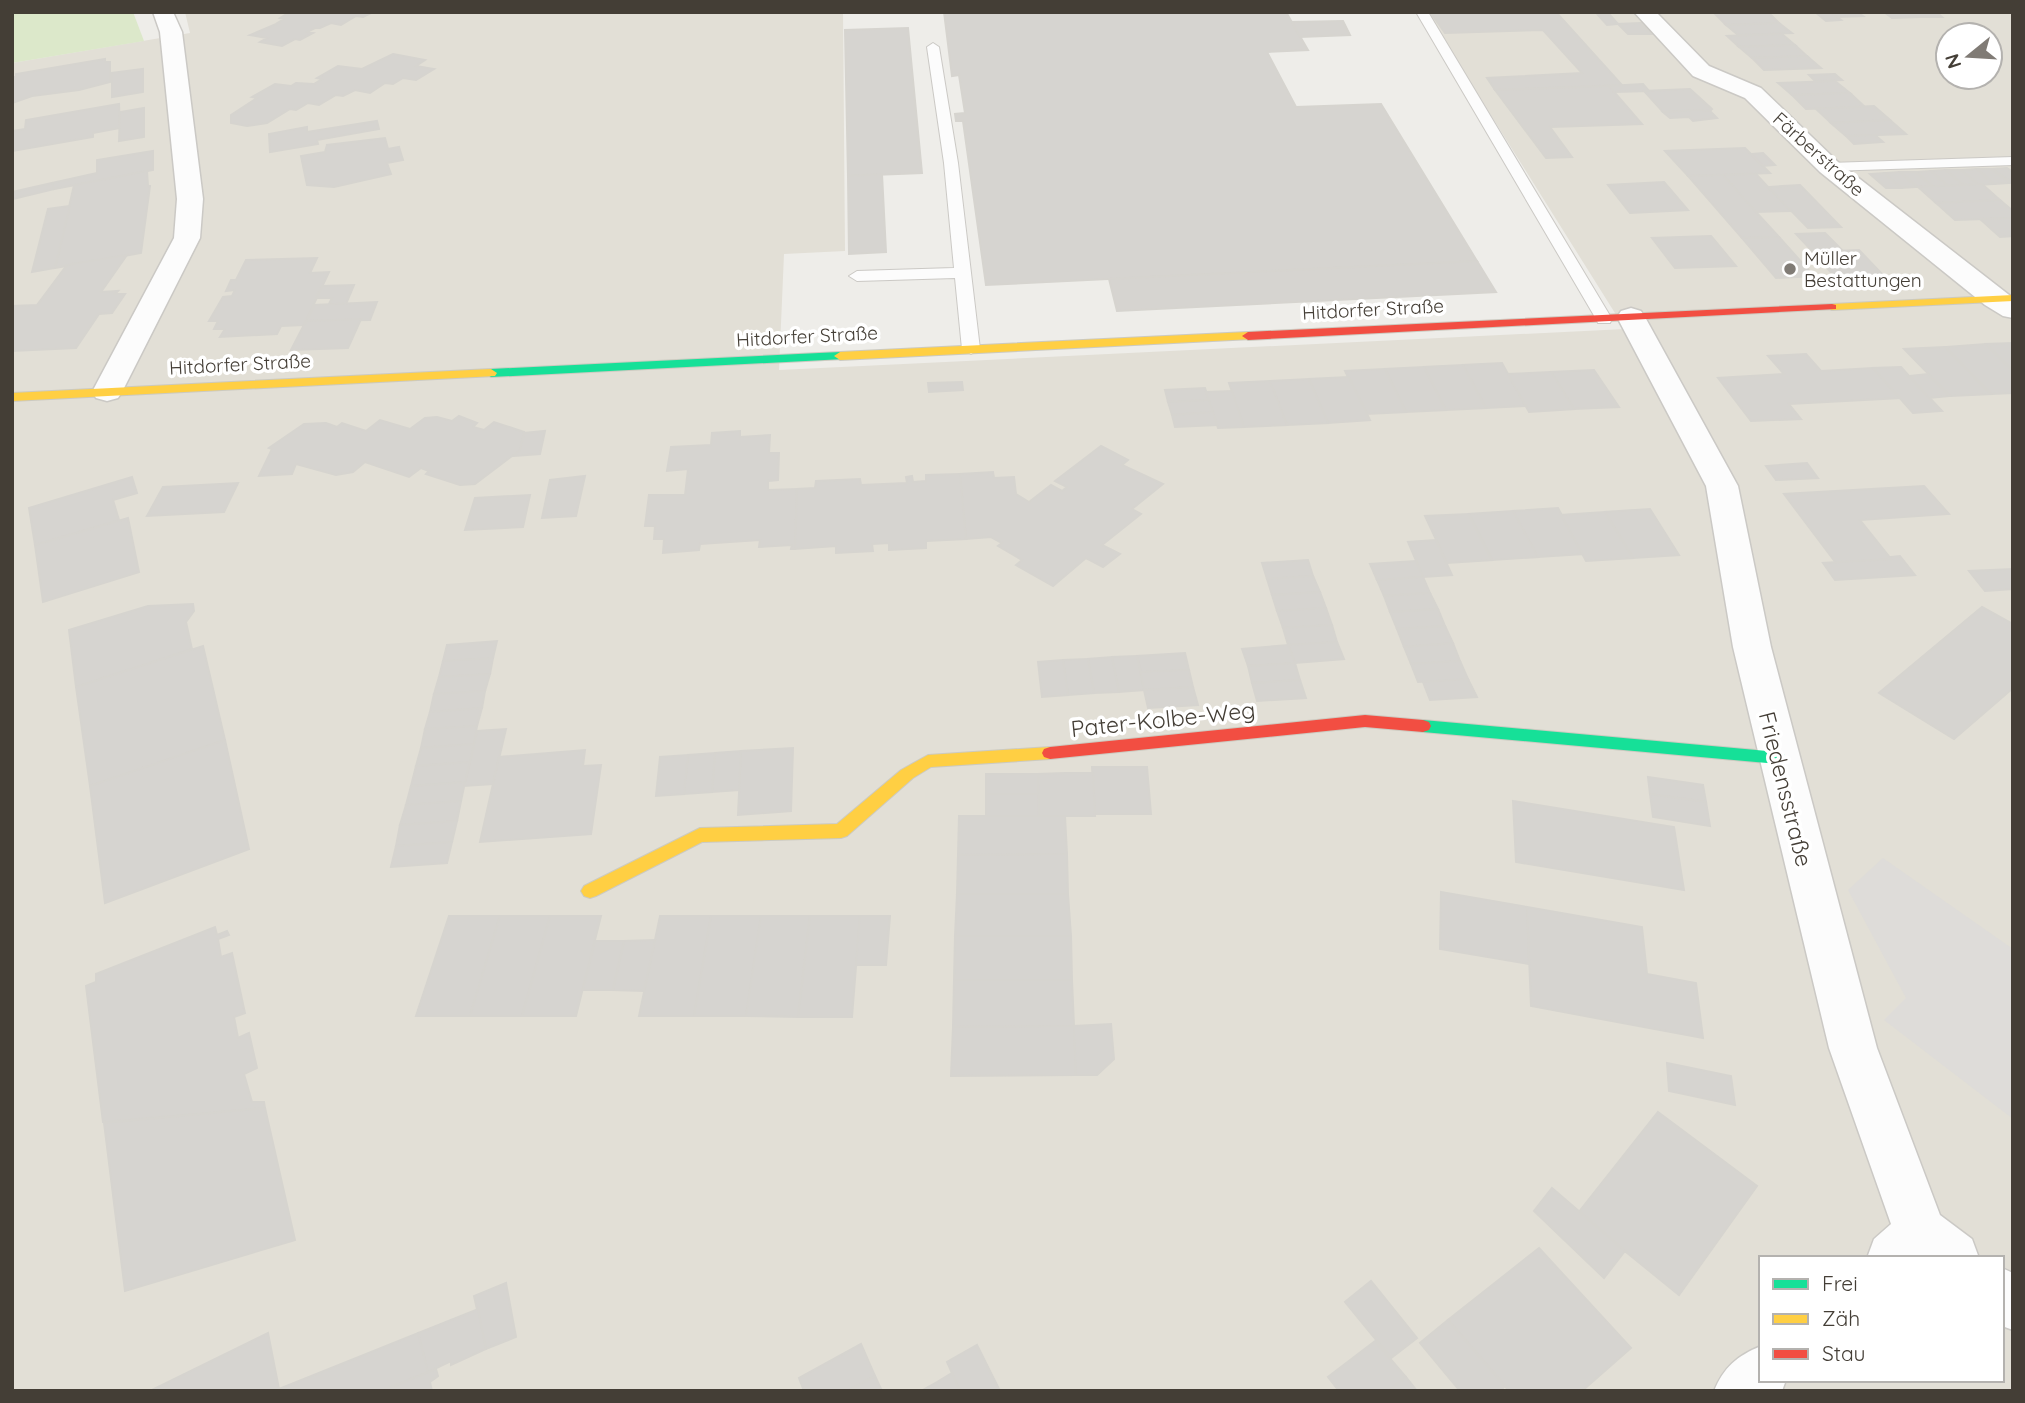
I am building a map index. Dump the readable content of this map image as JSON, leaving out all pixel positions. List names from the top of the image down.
{
  "streets": {
    "street": [
      "Färberstraße",
      "Hitdorfer Straße",
      "Pater-Kolbe-Weg",
      "Friedensstraße"
    ]
  },
  "crossings": [
    ["Färberstraße", "Hitdorfer Straße"],
    ["Hitdorfer Straße", "Friedensstraße"],
    ["Pater-Kolbe-Weg", "Friedensstraße"]
  ],
  "places": ["Müller Bestattungen"],
  "legend": ["Frei", "Zäh", "Stau"],
  "north": "left"
}
